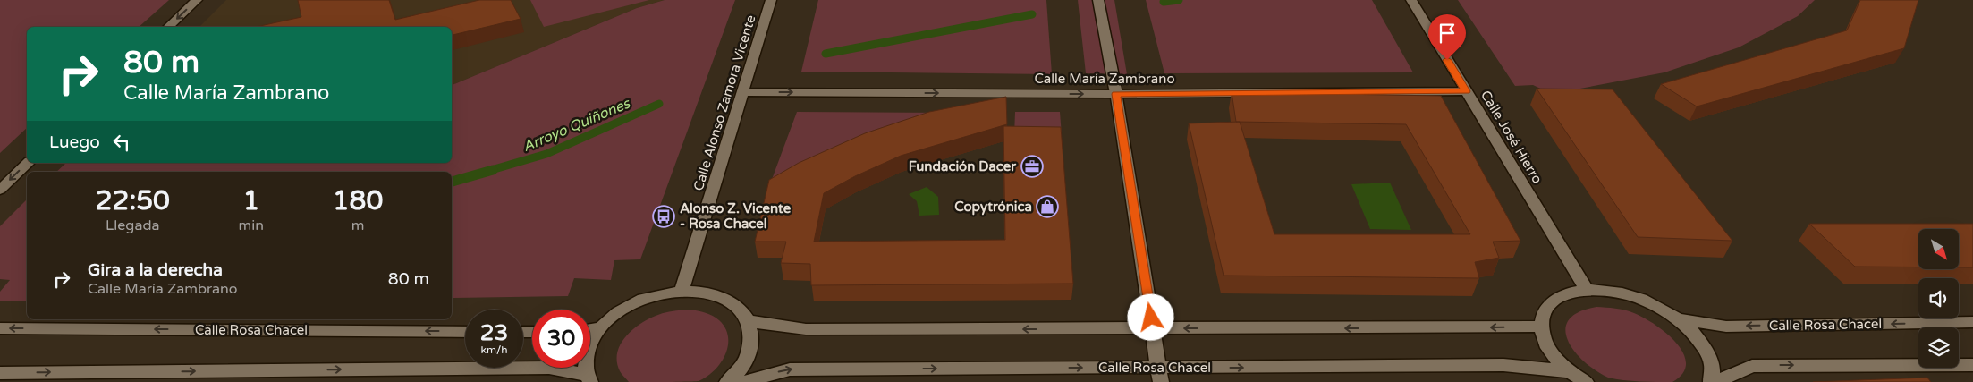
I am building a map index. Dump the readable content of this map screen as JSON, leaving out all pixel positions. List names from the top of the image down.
{
  "streets": {
    "street": [
      "Calle María Zambrano",
      "Calle Alonso Zamora Vicente",
      "Calle José Hierro",
      "Calle Rosa Chacel"
    ]
  },
  "crossings": [
    ["Calle María Zambrano", "Calle Alonso Zamora Vicente"],
    ["Calle María Zambrano", "Calle José Hierro"]
  ],
  "one_way": ["Calle María Zambrano"],
  "water": ["Arroyo Quiñones"],
  "places": {
    "office": ["Fundación Dacer"],
    "shop": ["Copytrónica"],
    "bus stop": ["Alonso Z. Vicente - Rosa Chacel"]
  },
  "north": "bottom right",
  "page": {
    "turn": ["80 m", "Calle María Zambrano"],
    "then": "Luego",
    "eta": [
      "22:50",
      "Llegada",
      "1",
      "min",
      "180",
      "m"
    ],
    "list": [
      {
        "name": "Gira a la derecha",
        "note": "Calle María Zambrano",
        "value": "80 m"
      }
    ],
    "speed": "23 km/h",
    "limit": "30"
  }
}
